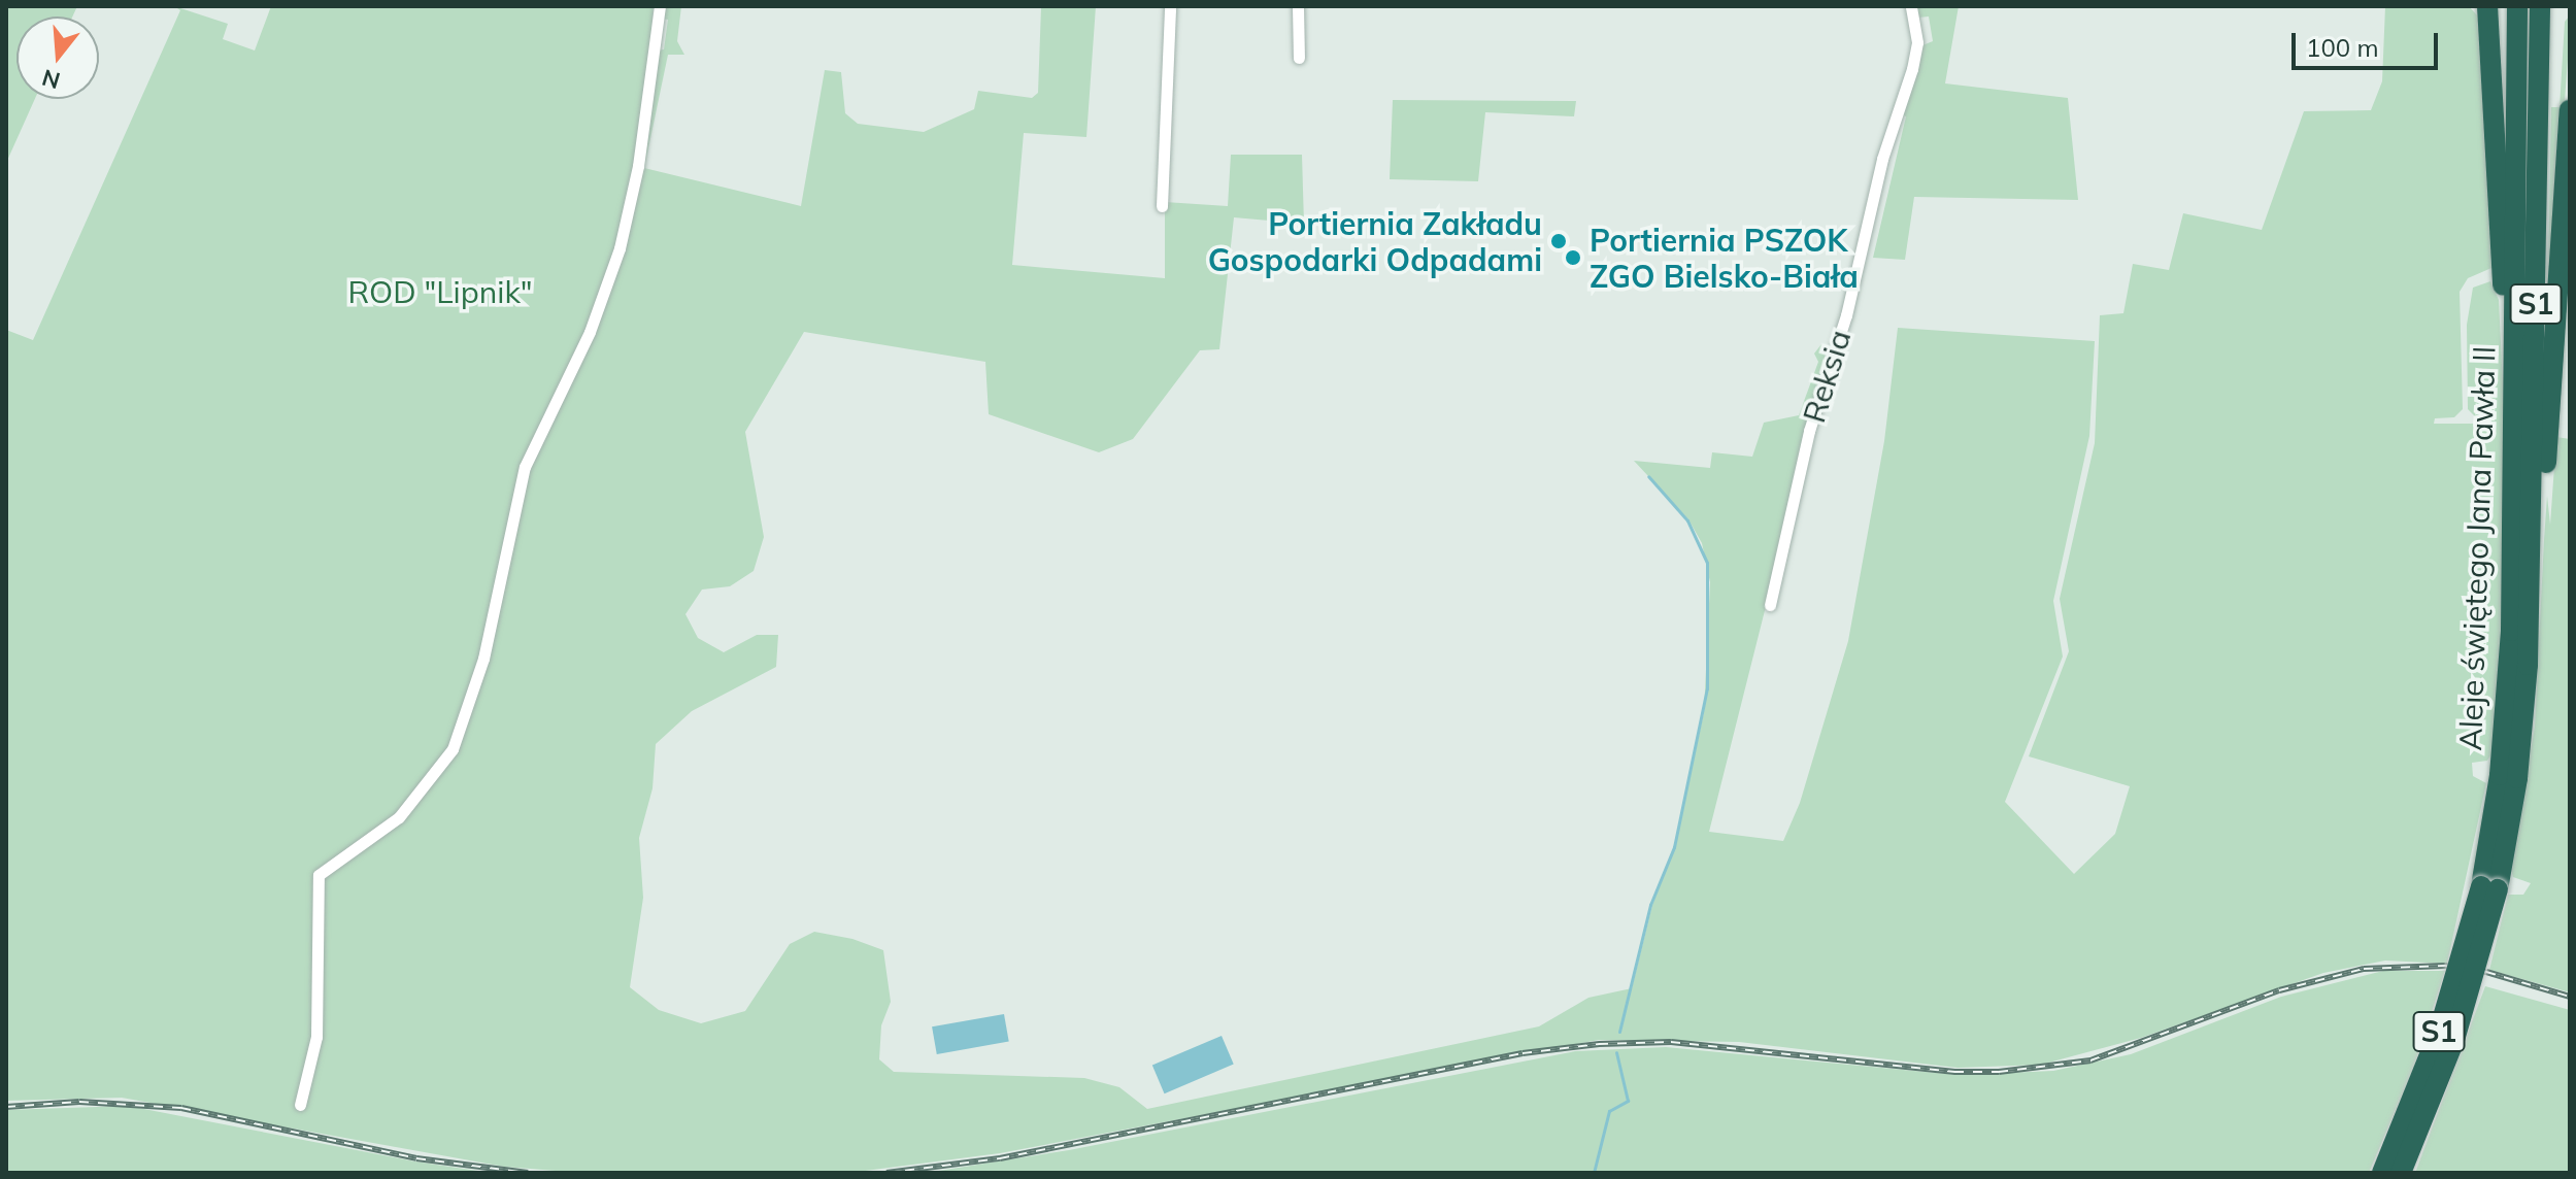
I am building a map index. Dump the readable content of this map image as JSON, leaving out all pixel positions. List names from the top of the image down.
{
  "streets": {
    "highway": ["S1", "Aleje świętego Jana Pawła II"],
    "street": ["Reksia"]
  },
  "parks": ["ROD \"Lipnik\""],
  "places": ["Portiernia Zakładu Gospodarki Odpadami", "Portiernia PSZOK ZGO Bielsko-Biała"],
  "scale_bar": "100 m",
  "north": "bottom"
}
